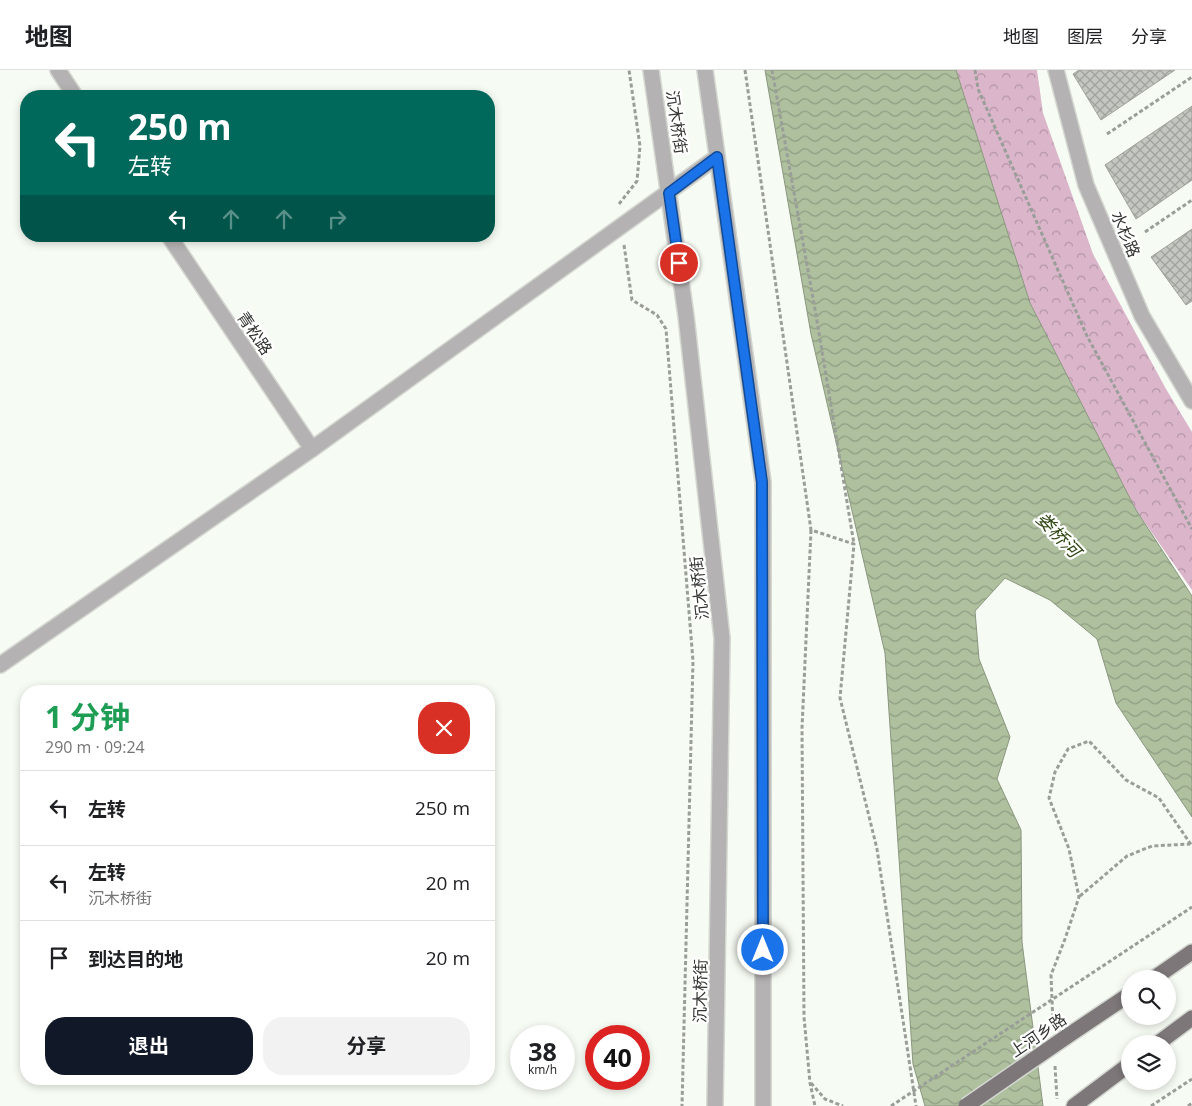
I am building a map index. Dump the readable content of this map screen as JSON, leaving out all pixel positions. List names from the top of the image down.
{
  "streets": {
    "main road": ["上河乡路"],
    "street": ["沉木桥街", "水杉路", "青松路"]
  },
  "water": ["娄桥河"],
  "page": {
    "header": "地图",
    "nav": ["地图", "图层", "分享"],
    "turn": ["250 m", "左转"],
    "heading": ["1 分钟", "290 m · 09:24"],
    "list": [
      {
        "name": "左转",
        "value": "250 m"
      },
      {
        "name": "左转",
        "note": "沉木桥街",
        "value": "20 m"
      },
      {
        "name": "到达目的地",
        "value": "20 m"
      }
    ],
    "buttons": ["退出", "分享"],
    "speed": "38 km/h",
    "limit": "40"
  }
}
